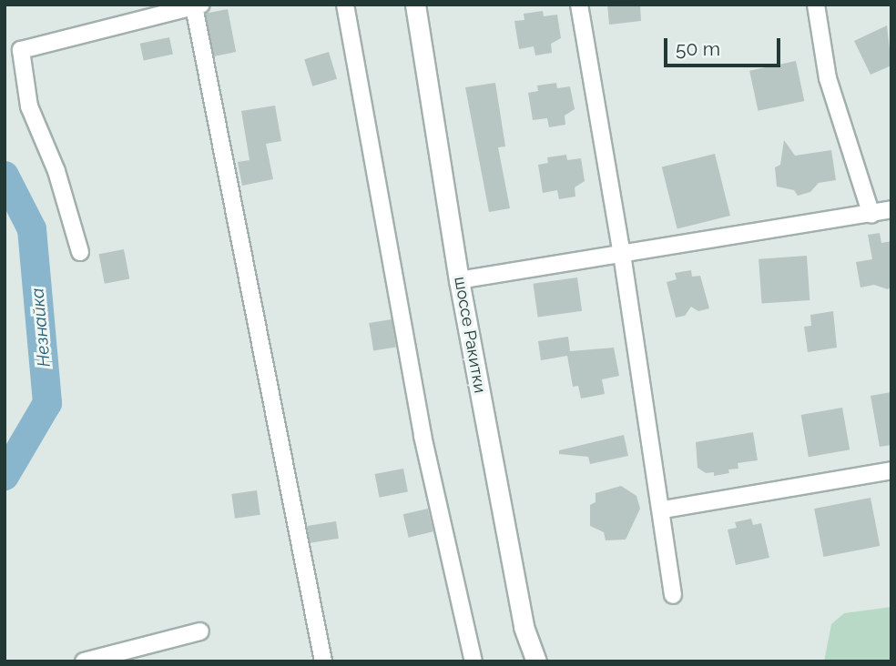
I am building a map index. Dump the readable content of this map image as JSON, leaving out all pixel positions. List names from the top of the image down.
{
  "streets": {
    "main road": ["шоссе Ракитки"]
  },
  "water": ["Незнайка"],
  "scale_bar": "50 m"
}
